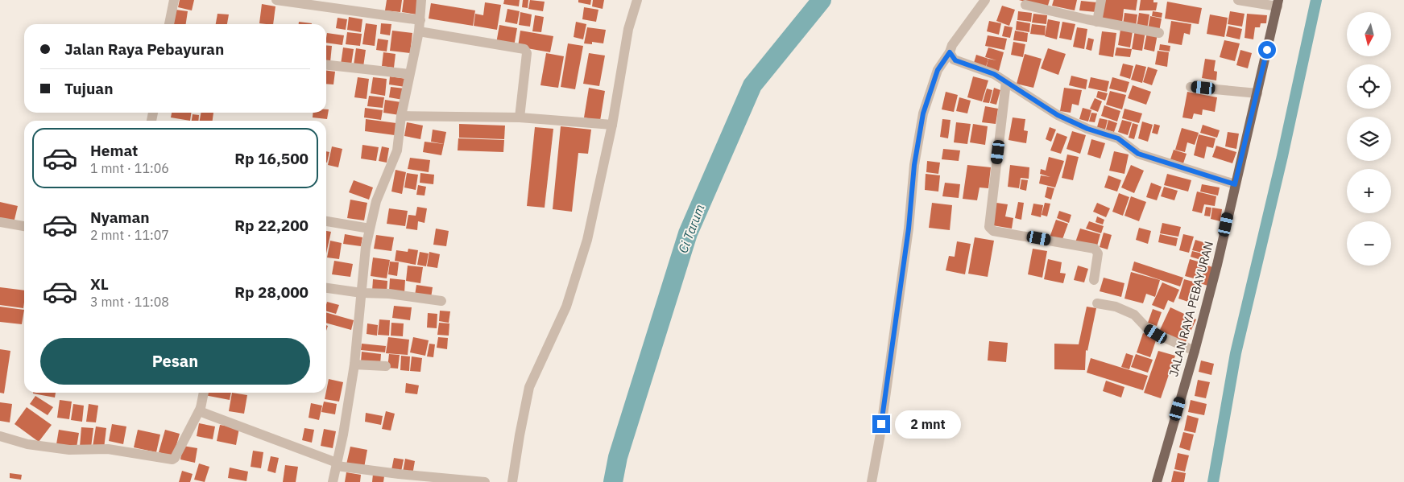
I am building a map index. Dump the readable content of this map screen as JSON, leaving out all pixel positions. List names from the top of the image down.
{
  "streets": {
    "main road": ["JALAN RAYA PEBAYURAN"]
  },
  "water": ["Ci Tarum"],
  "north": "bottom",
  "page": {
    "map_buttons": ["+", "−"],
    "banner": ["Jalan Raya Pebayuran", "Tujuan"],
    "list": [
      {
        "name": "Hemat",
        "note": "1 mnt · 11:06",
        "value": "Rp 16,500"
      },
      {
        "name": "Nyaman",
        "note": "2 mnt · 11:07",
        "value": "Rp 22,200"
      },
      {
        "name": "XL",
        "note": "3 mnt · 11:08",
        "value": "Rp 28,000"
      }
    ],
    "buttons": "Pesan",
    "bubble": "2 mnt"
  }
}
